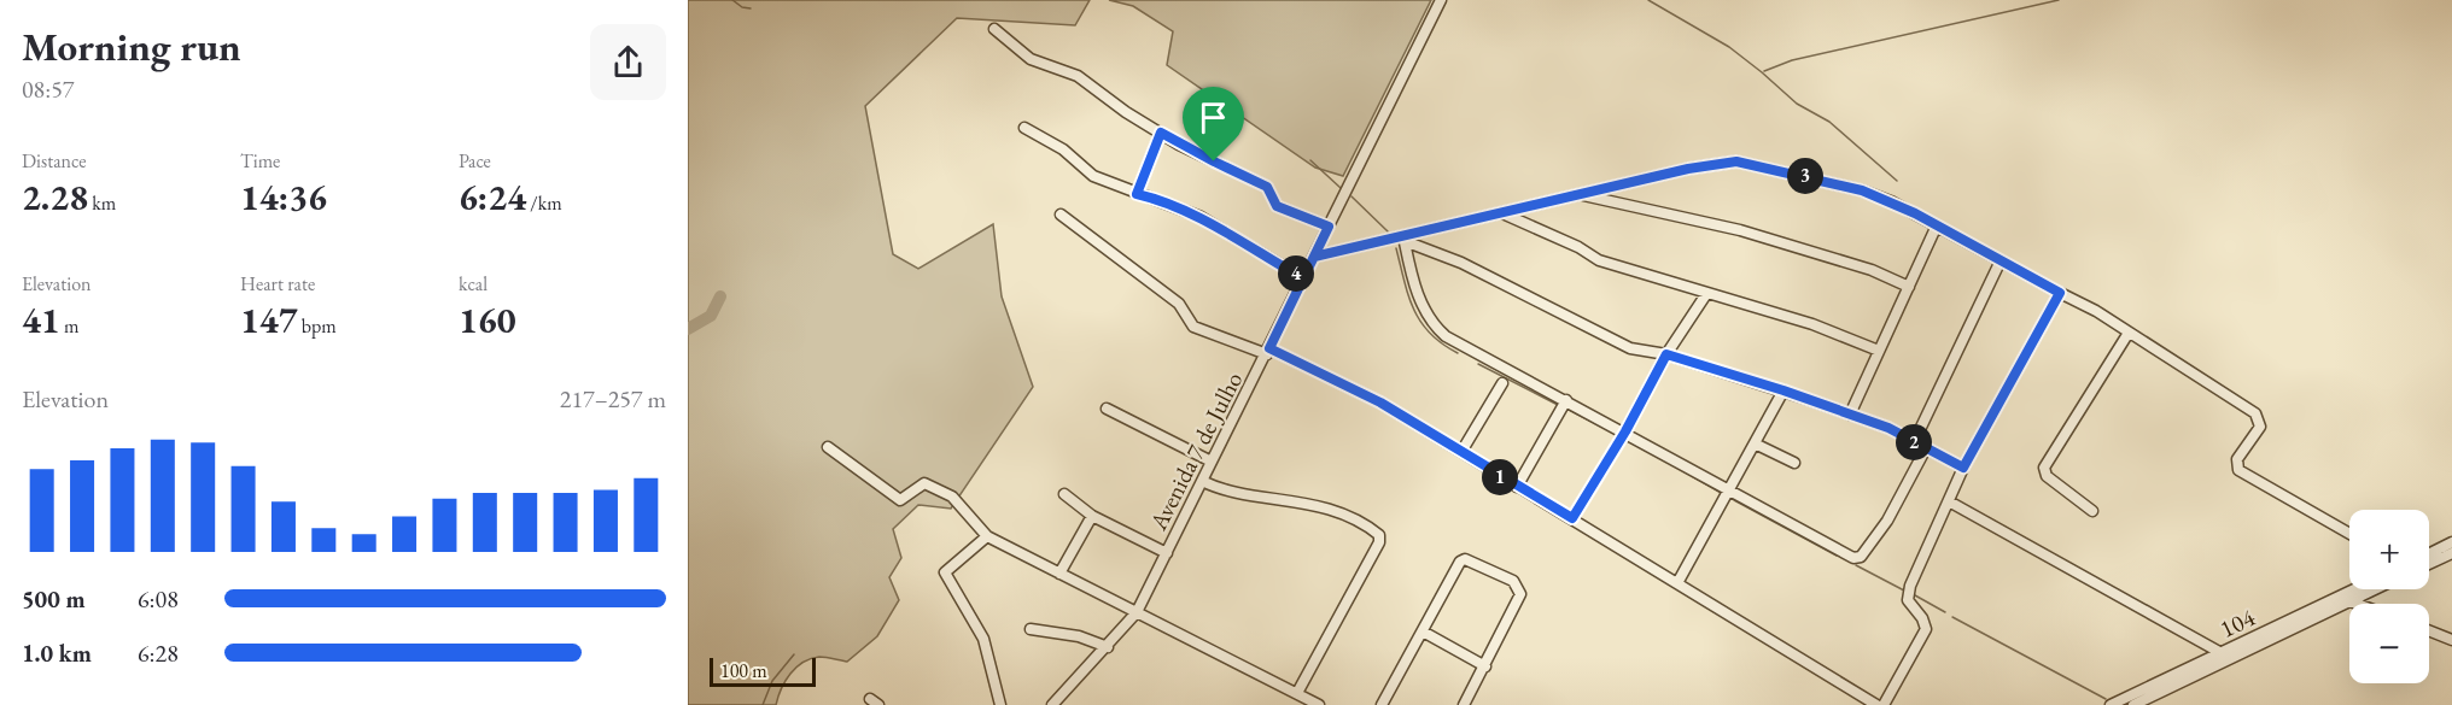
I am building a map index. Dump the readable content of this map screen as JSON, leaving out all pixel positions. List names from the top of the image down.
{
  "streets": {
    "street": ["Avenida 7 de Julho", "104"]
  },
  "scale_bar": "100 m",
  "page": {
    "heading": ["Morning run", "08:57"],
    "stats": [
      ["Distance", "2.28 km"],
      ["Time", "14:36"],
      ["Pace", "6:24 /km"],
      ["Elevation", "41 m"],
      ["Heart rate", "147 bpm"],
      ["kcal", "160"]
    ],
    "pins": [
      "3",
      "4",
      "2",
      "1"
    ],
    "chart": ["Elevation", "217–257 m"],
    "map_buttons": ["+", "−"],
    "list": [
      {
        "name": "500 m",
        "note": "6:08"
      },
      {
        "name": "1.0 km",
        "note": "6:28"
      }
    ],
    "scale": "100 m"
  }
}
